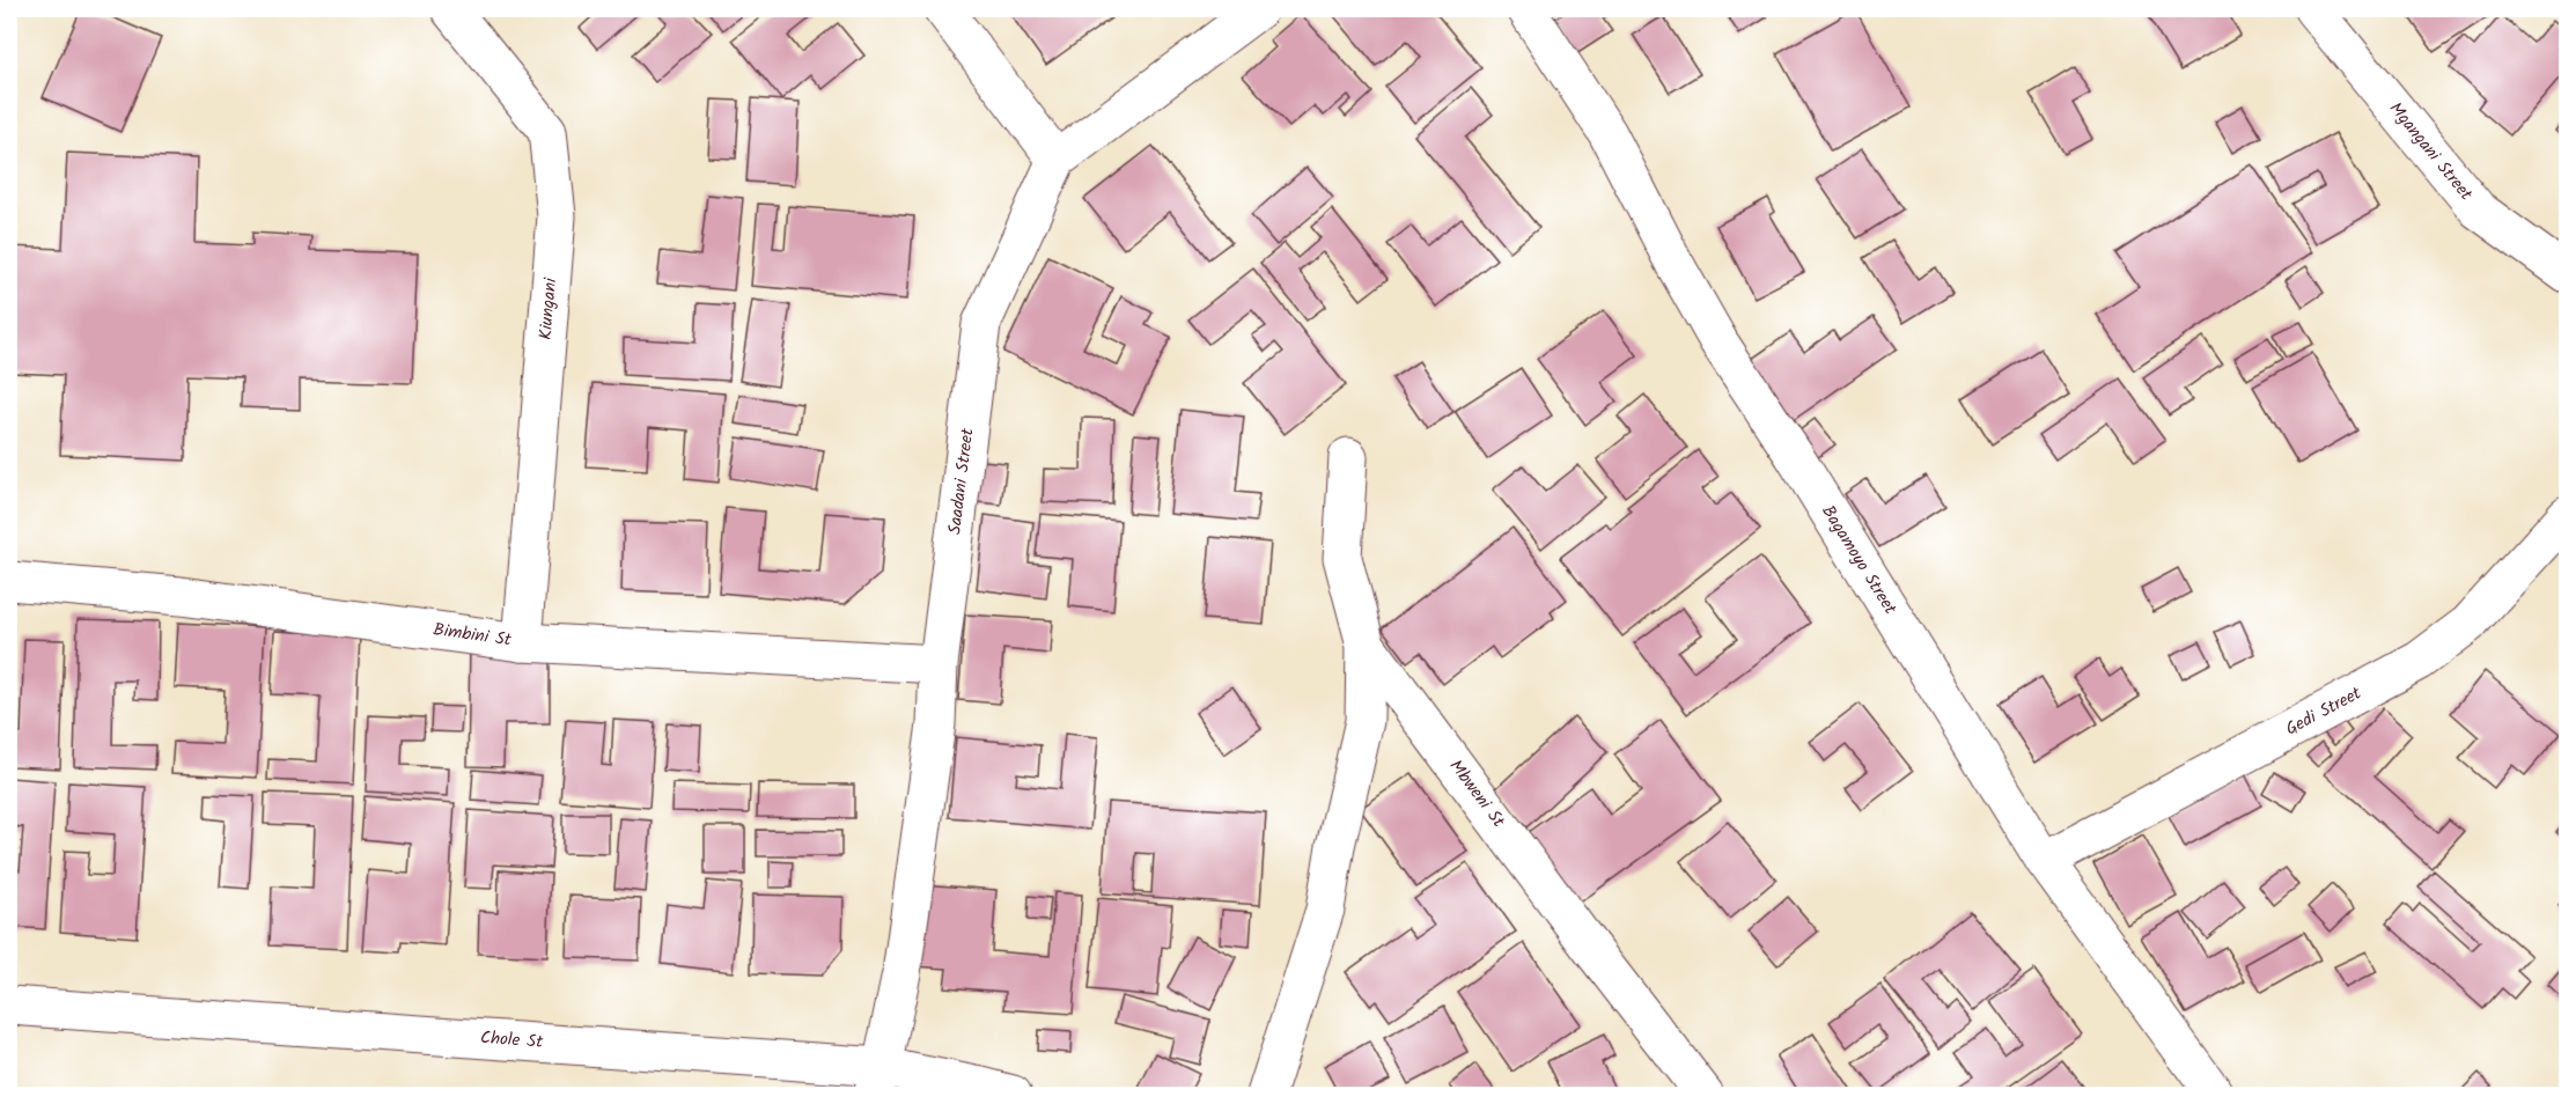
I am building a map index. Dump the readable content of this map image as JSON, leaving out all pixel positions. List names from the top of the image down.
{
  "streets": {
    "street": [
      "Mgangani Street",
      "Kiungani",
      "Saadani Street",
      "Bagamoyo Street",
      "Bimbini St",
      "Gedi Street",
      "Mbweni St",
      "Chole St"
    ]
  },
  "crossings": [
    ["Kiungani", "Bimbini St"],
    ["Saadani Street", "Bimbini St"],
    ["Saadani Street", "Chole St"],
    ["Bagamoyo Street", "Gedi Street"]
  ]
}
